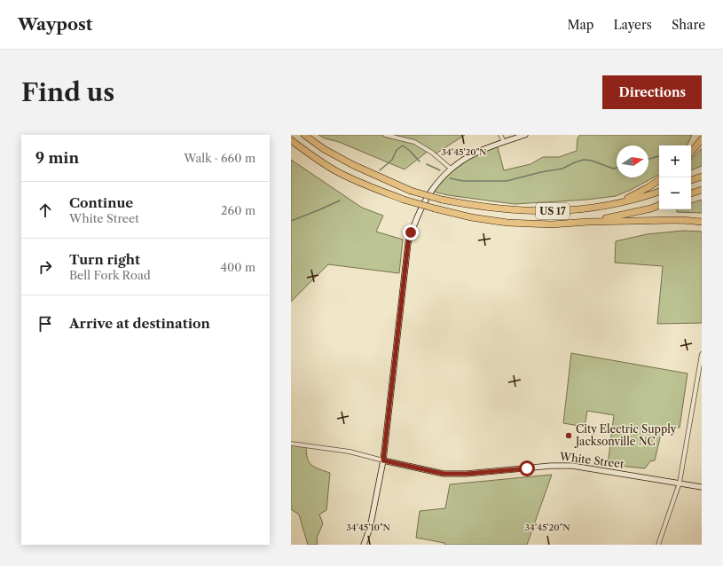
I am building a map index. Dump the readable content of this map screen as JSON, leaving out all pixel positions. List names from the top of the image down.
{
  "streets": {
    "highway": ["US 17"],
    "main road": ["White Street"]
  },
  "places": ["City Electric Supply Jacksonville NC"],
  "north": "right",
  "page": {
    "header": "Waypost",
    "nav": ["Map", "Layers", "Share"],
    "buttons": "Directions",
    "title": "Find us",
    "heading": ["9 min", "Walk · 660 m"],
    "map_buttons": ["+", "−"],
    "list": [
      ["Continue", "White Street", "260 m"],
      ["Turn right", "Bell Fork Road", "400 m"],
      "Arrive at destination"
    ]
  },
  "coordinates": ["34°45'20\"N", "34°45'10\"N"]
}
